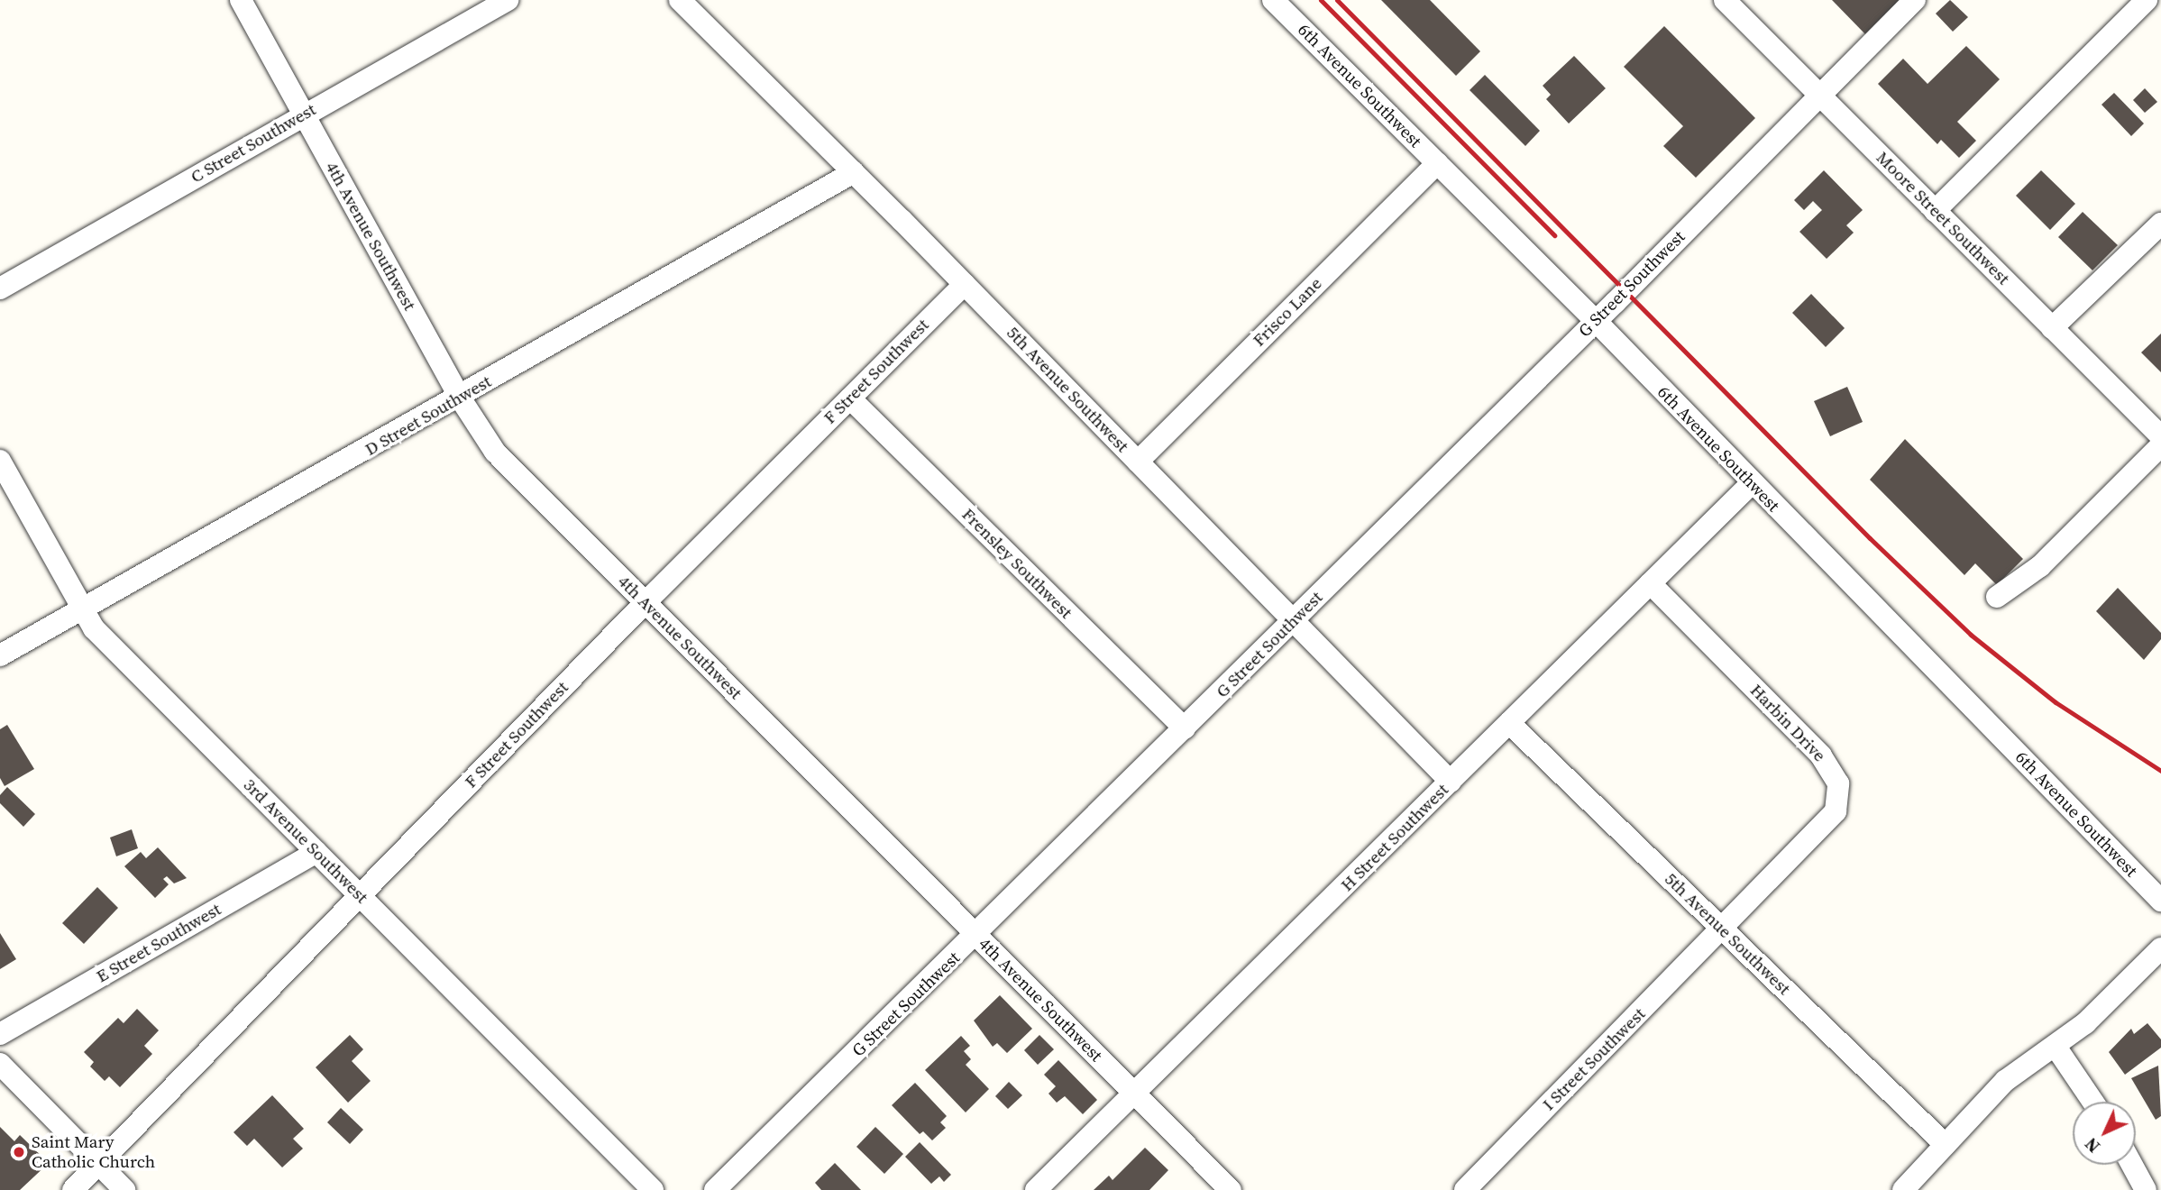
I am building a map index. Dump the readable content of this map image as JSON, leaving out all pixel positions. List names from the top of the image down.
{
  "streets": {
    "street": [
      "6th Avenue Southwest",
      "C Street Southwest",
      "Moore Street Southwest",
      "4th Avenue Southwest",
      "G Street Southwest",
      "Frisco Lane",
      "F Street Southwest",
      "5th Avenue Southwest",
      "D Street Southwest",
      "Frensley Southwest",
      "Harbin Drive",
      "H Street Southwest",
      "3rd Avenue Southwest",
      "E Street Southwest",
      "I Street Southwest"
    ]
  },
  "crossings": [
    ["6th Avenue Southwest", "G Street Southwest"],
    ["6th Avenue Southwest", "Frisco Lane"],
    ["6th Avenue Southwest", "H Street Southwest"],
    ["C Street Southwest", "4th Avenue Southwest"],
    ["Moore Street Southwest", "G Street Southwest"],
    ["4th Avenue Southwest", "G Street Southwest"],
    ["4th Avenue Southwest", "F Street Southwest"],
    ["4th Avenue Southwest", "D Street Southwest"],
    ["4th Avenue Southwest", "H Street Southwest"],
    ["G Street Southwest", "5th Avenue Southwest"],
    ["G Street Southwest", "Frensley Southwest"],
    ["Frisco Lane", "5th Avenue Southwest"],
    ["F Street Southwest", "5th Avenue Southwest"],
    ["F Street Southwest", "Frensley Southwest"],
    ["F Street Southwest", "3rd Avenue Southwest"],
    ["5th Avenue Southwest", "D Street Southwest"],
    ["5th Avenue Southwest", "Harbin Drive"],
    ["5th Avenue Southwest", "H Street Southwest"],
    ["5th Avenue Southwest", "I Street Southwest"],
    ["D Street Southwest", "3rd Avenue Southwest"],
    ["Harbin Drive", "H Street Southwest"],
    ["Harbin Drive", "I Street Southwest"],
    ["3rd Avenue Southwest", "E Street Southwest"]
  ],
  "places": ["Saint Mary Catholic Church"],
  "north": "bottom left"
}
